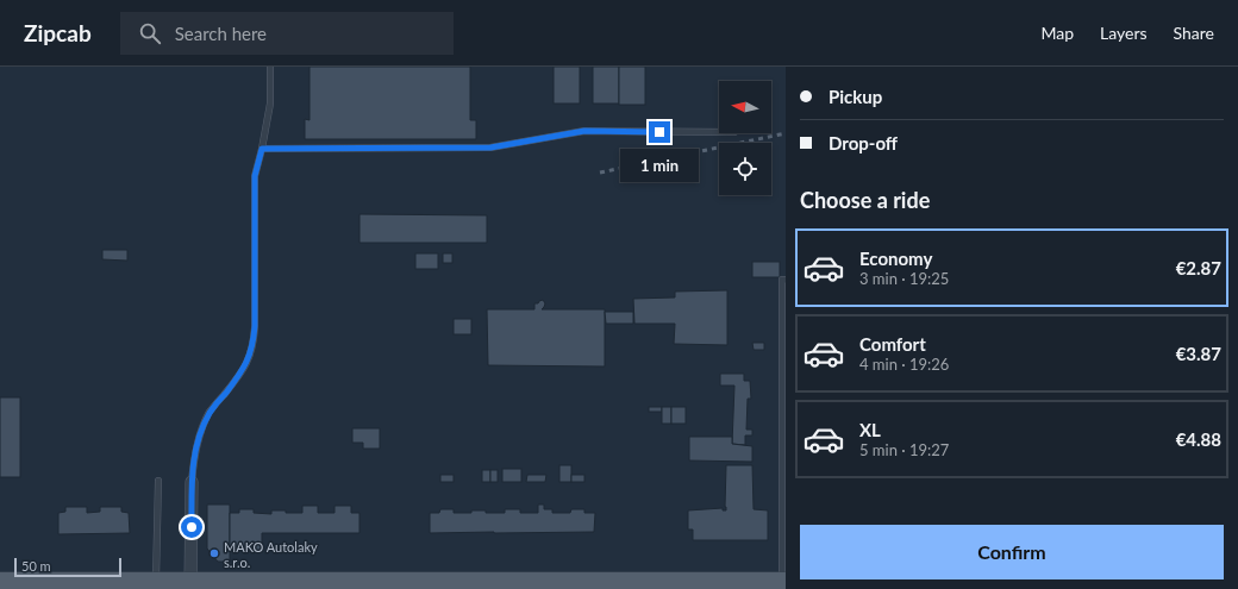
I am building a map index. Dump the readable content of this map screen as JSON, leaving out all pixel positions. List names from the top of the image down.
{
  "places": ["MAKO Autolaky s.r.o."],
  "scale_bar": "50 m",
  "north": "left",
  "page": {
    "header": "Zipcab",
    "search": "Search here",
    "nav": ["Map", "Layers", "Share"],
    "banner": ["Pickup", "Drop-off"],
    "bubble": "1 min",
    "heading": "Choose a ride",
    "list": [
      {
        "name": "Economy",
        "note": "3 min · 19:25",
        "value": "€2.87"
      },
      {
        "name": "Comfort",
        "note": "4 min · 19:26",
        "value": "€3.87"
      },
      {
        "name": "XL",
        "note": "5 min · 19:27",
        "value": "€4.88"
      }
    ],
    "buttons": "Confirm",
    "scale": "50 m"
  }
}
